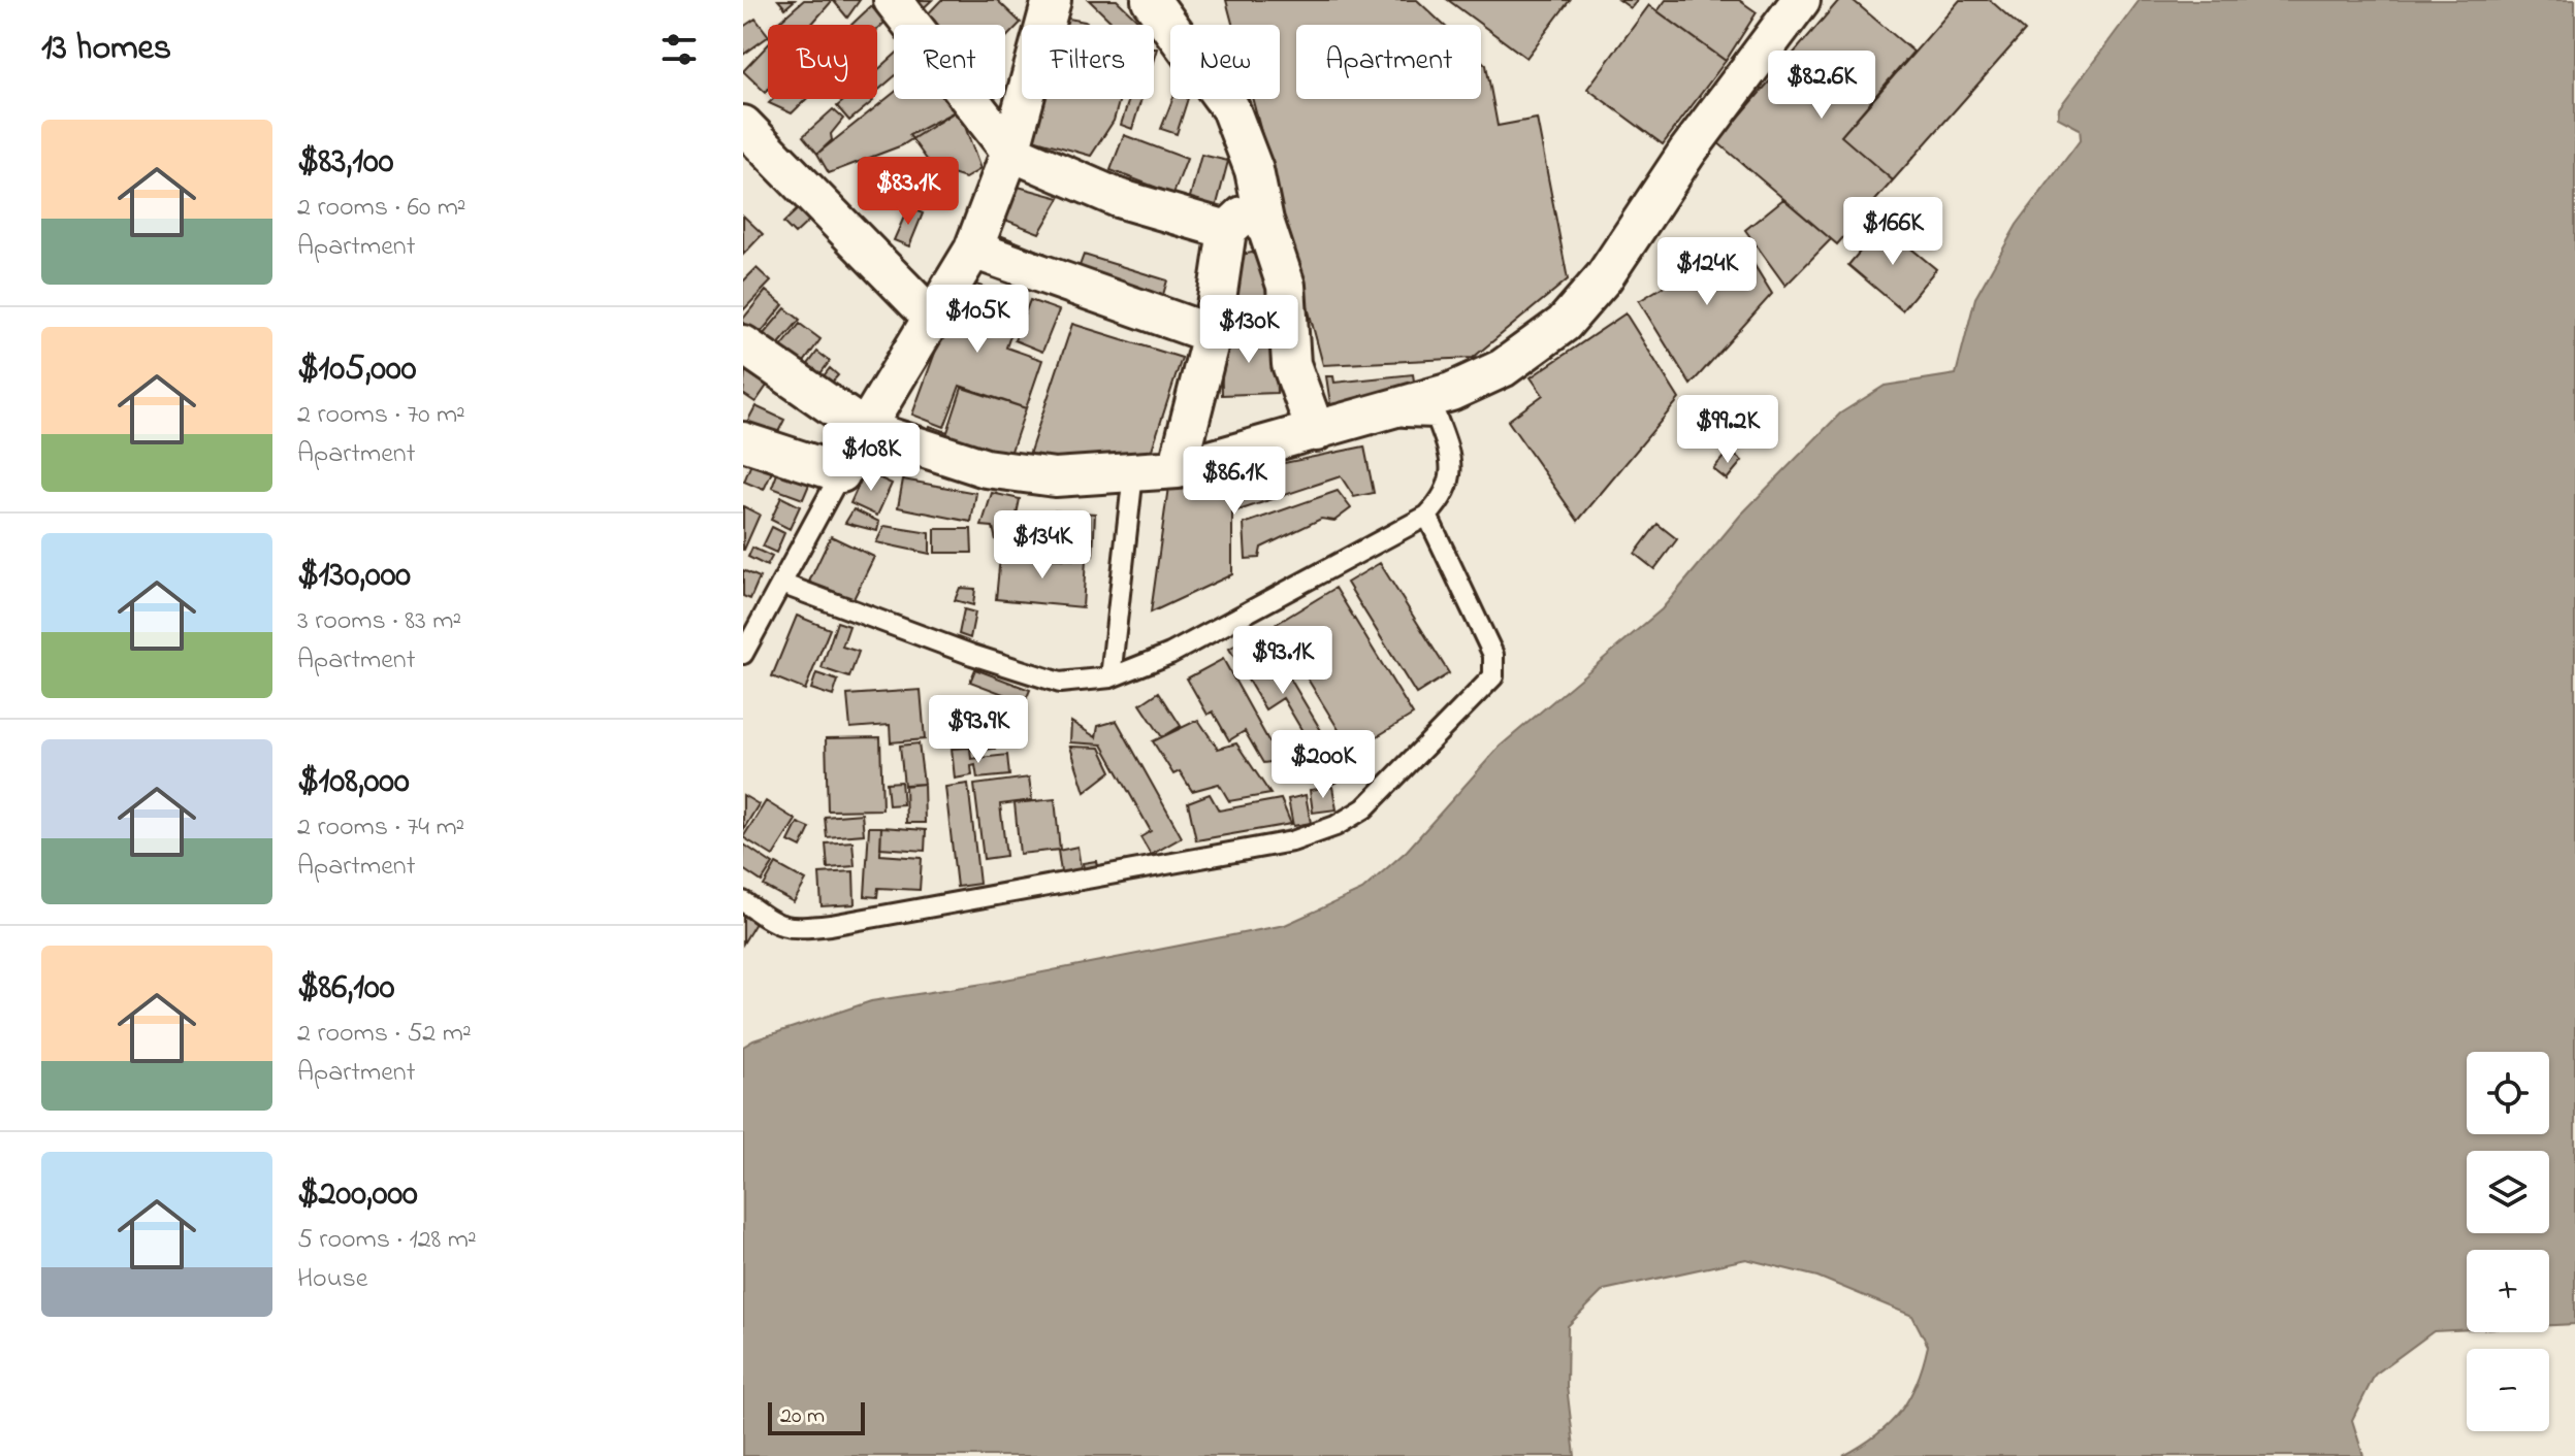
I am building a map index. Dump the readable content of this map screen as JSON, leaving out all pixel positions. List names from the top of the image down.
{
  "scale_bar": "20 m",
  "page": {
    "heading": "13 homes",
    "chip": [
      "Buy",
      "Rent",
      "Filters",
      "New",
      "Apartment"
    ],
    "price": [
      "$82.6K",
      "$83.1K",
      "$166K",
      "$124K",
      "$105K",
      "$130K",
      "$99.2K",
      "$108K",
      "$86.1K",
      "$134K",
      "$93.1K",
      "$93.9K",
      "$200K"
    ],
    "list": [
      {
        "name": "$83,100",
        "note": "2 rooms · 60 m² · Apartment"
      },
      {
        "name": "$105,000",
        "note": "2 rooms · 70 m² · Apartment"
      },
      {
        "name": "$130,000",
        "note": "3 rooms · 83 m² · Apartment"
      },
      {
        "name": "$108,000",
        "note": "2 rooms · 74 m² · Apartment"
      },
      {
        "name": "$86,100",
        "note": "2 rooms · 52 m² · Apartment"
      },
      {
        "name": "$200,000",
        "note": "5 rooms · 128 m² · House"
      }
    ],
    "map_buttons": ["+", "−"],
    "scale": "20 m"
  }
}
